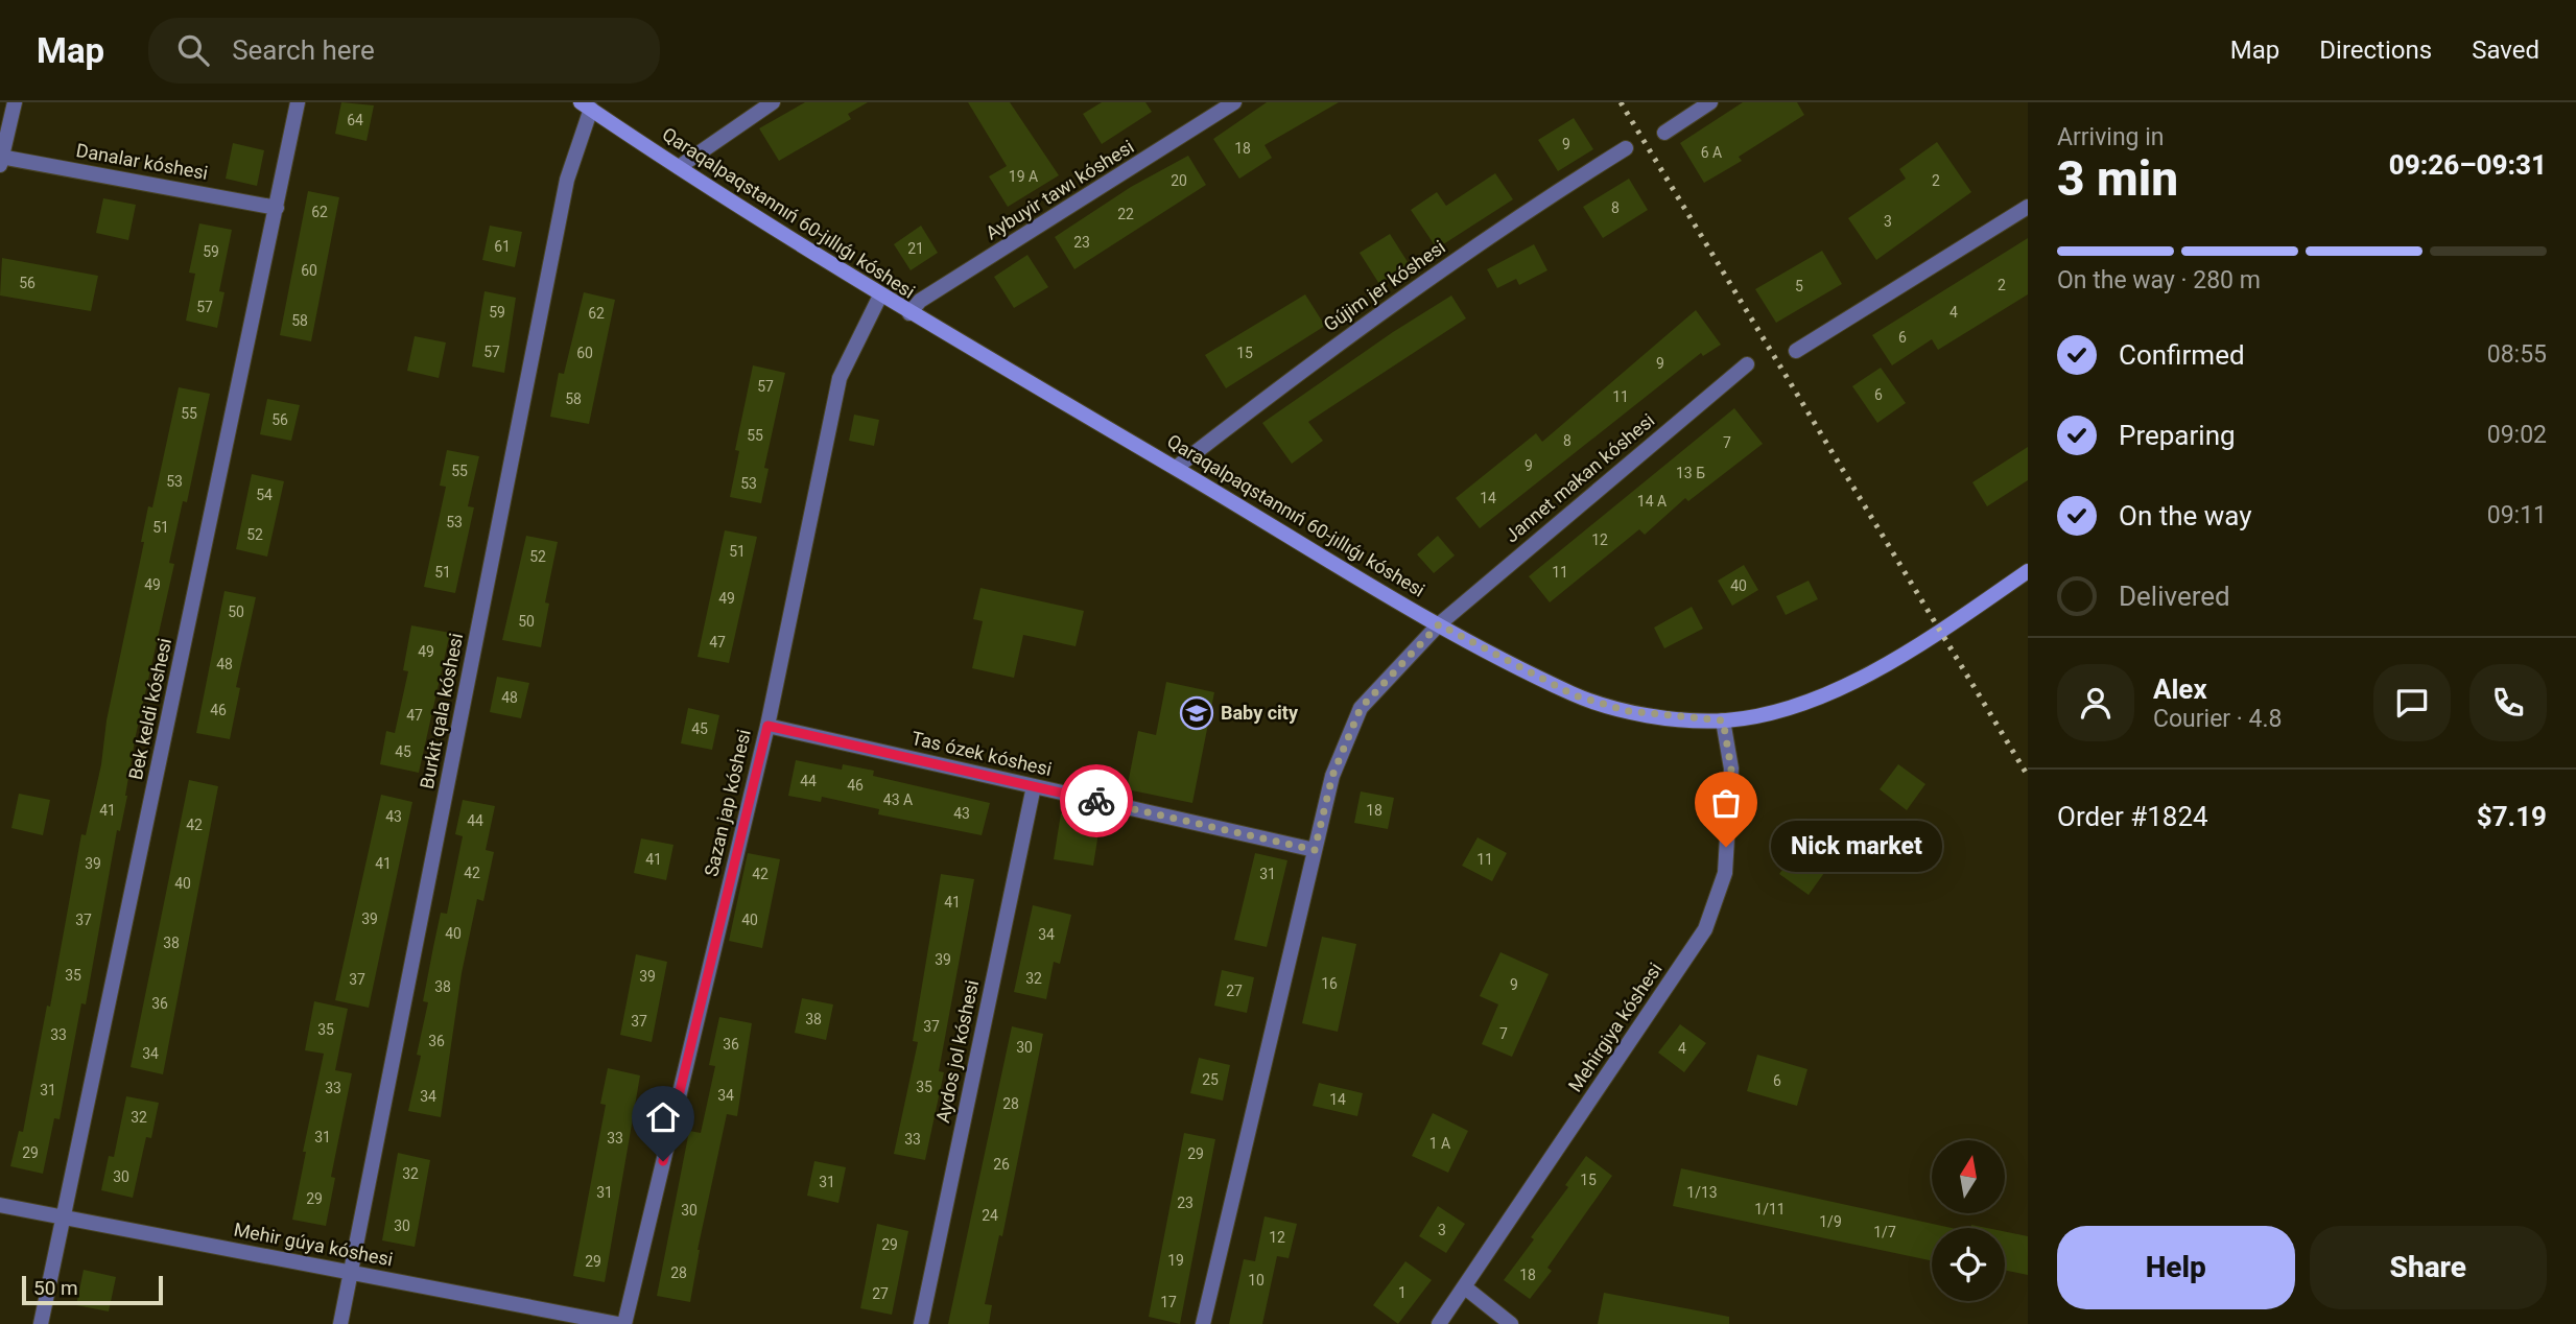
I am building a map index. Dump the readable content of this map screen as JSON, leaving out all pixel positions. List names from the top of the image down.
{
  "streets": {
    "street": [
      "Danalar kóshesi",
      "Aybuyir tawı kóshesi",
      "Qaraqalpaqstannıń 60-jıllıǵı kóshesi",
      "Gújim jer kóshesi",
      "Jannet makan kóshesi",
      "Bek keldi kóshesi",
      "Burkit qala kóshesi",
      "Tas ózek kóshesi",
      "Sazan jap kóshesi",
      "Mehirgiya kóshesi",
      "Aydos jol kóshesi",
      "Mehir gúyа kóshesi"
    ]
  },
  "crossings": [
    ["Danalar kóshesi", "Bek keldi kóshesi"],
    ["Aybuyir tawı kóshesi", "Qaraqalpaqstannıń 60-jıllıǵı kóshesi"],
    ["Qaraqalpaqstannıń 60-jıllıǵı kóshesi", "Gújim jer kóshesi"],
    ["Qaraqalpaqstannıń 60-jıllıǵı kóshesi", "Jannet makan kóshesi"],
    ["Qaraqalpaqstannıń 60-jıllıǵı kóshesi", "Burkit qala kóshesi"],
    ["Qaraqalpaqstannıń 60-jıllıǵı kóshesi", "Sazan jap kóshesi"],
    ["Qaraqalpaqstannıń 60-jıllıǵı kóshesi", "Mehirgiya kóshesi"],
    ["Bek keldi kóshesi", "Mehir gúyа kóshesi"],
    ["Burkit qala kóshesi", "Mehir gúyа kóshesi"],
    ["Tas ózek kóshesi", "Sazan jap kóshesi"],
    ["Tas ózek kóshesi", "Aydos jol kóshesi"]
  ],
  "places": {
    "school or university": ["Baby city"],
    "other": ["Nick market"]
  },
  "house_numbers": [
    "64",
    "9",
    "18",
    "6 А",
    "19 А",
    "20",
    "2",
    "8",
    "62",
    "22",
    "3",
    "23",
    "61",
    "21",
    "59",
    "60",
    "56",
    "2",
    "5",
    "57",
    "59",
    "4",
    "62",
    "58",
    "6",
    "57",
    "60",
    "15",
    "9",
    "57",
    "6",
    "11",
    "58",
    "55",
    "56",
    "55",
    "8",
    "7",
    "9",
    "55",
    "13 Б",
    "53",
    "53",
    "54",
    "14",
    "14 А",
    "53",
    "51",
    "52",
    "12",
    "51",
    "52",
    "51",
    "11",
    "49",
    "40",
    "49",
    "50",
    "50",
    "47",
    "49",
    "48",
    "48",
    "46",
    "47",
    "45",
    "45",
    "44",
    "46",
    "43 А",
    "41",
    "18",
    "43",
    "43",
    "44",
    "42",
    "41",
    "11",
    "39",
    "41",
    "42",
    "42",
    "31",
    "40",
    "41",
    "39",
    "37",
    "40",
    "40",
    "34",
    "38",
    "39",
    "35",
    "39",
    "32",
    "37",
    "16",
    "9",
    "38",
    "27",
    "36",
    "38",
    "37",
    "37",
    "35",
    "7",
    "33",
    "36",
    "36",
    "30",
    "4",
    "34",
    "25",
    "6",
    "35",
    "33",
    "31",
    "34",
    "34",
    "14",
    "28",
    "32",
    "31",
    "33",
    "33",
    "1 А",
    "29",
    "29",
    "26",
    "32",
    "30",
    "15",
    "31",
    "31",
    "1/13",
    "29",
    "23",
    "1/11",
    "30",
    "24",
    "1/9",
    "30",
    "3",
    "1/7",
    "12",
    "29",
    "19",
    "29",
    "28",
    "18",
    "10",
    "1",
    "27",
    "17"
  ],
  "scale_bar": "50 m",
  "north": "top",
  "page": {
    "header": "Map",
    "search": "Search here",
    "nav": ["Map", "Directions", "Saved"],
    "heading": ["3 min", "Arriving in", "09:26–09:31"],
    "panel": [
      "Alex",
      "Courier · 4.8",
      "Order #1824",
      "$7.19"
    ],
    "bar": "On the way · 280 m",
    "list": [
      ["Confirmed", "08:55"],
      ["Preparing", "09:02"],
      ["On the way", "09:11"],
      "Delivered"
    ],
    "bubble": "Nick market",
    "buttons": ["Help", "Share"],
    "scale": "50 m"
  }
}
